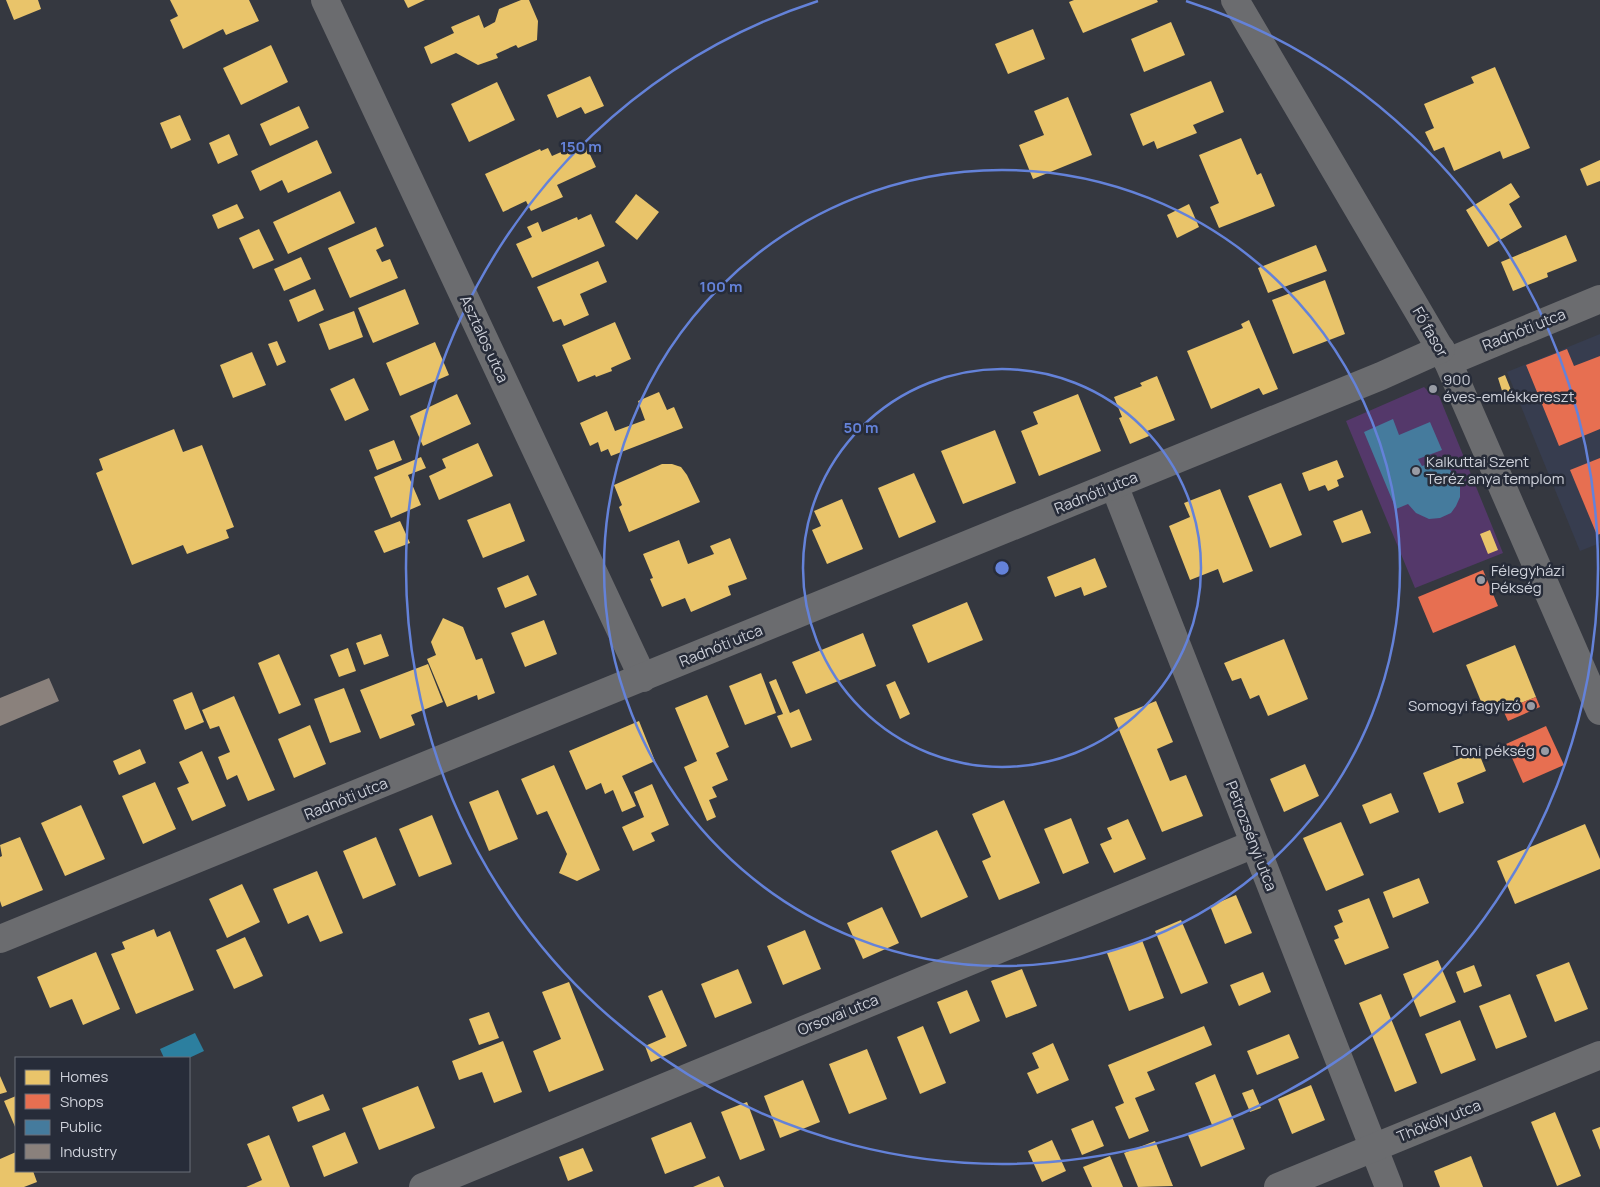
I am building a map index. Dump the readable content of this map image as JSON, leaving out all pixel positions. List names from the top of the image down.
{
  "streets": {
    "street": [
      "Radnóti utca",
      "Fő fasor",
      "Asztalos utca",
      "Petrozsényi utca",
      "Orsovai utca",
      "Thököly utca"
    ]
  },
  "crossings": [
    ["Radnóti utca", "Fő fasor"],
    ["Radnóti utca", "Asztalos utca"],
    ["Radnóti utca", "Petrozsényi utca"],
    ["Petrozsényi utca", "Orsovai utca"],
    ["Petrozsényi utca", "Thököly utca"]
  ],
  "places": [
    "900 éves-emlékkereszt",
    "Kalkuttai Szent Teréz anya templom",
    "Félegyházi Pékség",
    "Somogyi fagyizó",
    "Toni pékség"
  ],
  "legend": [
    "Homes",
    "Shops",
    "Public",
    "Industry"
  ],
  "rings": ["150 m", "100 m", "50 m"]
}
